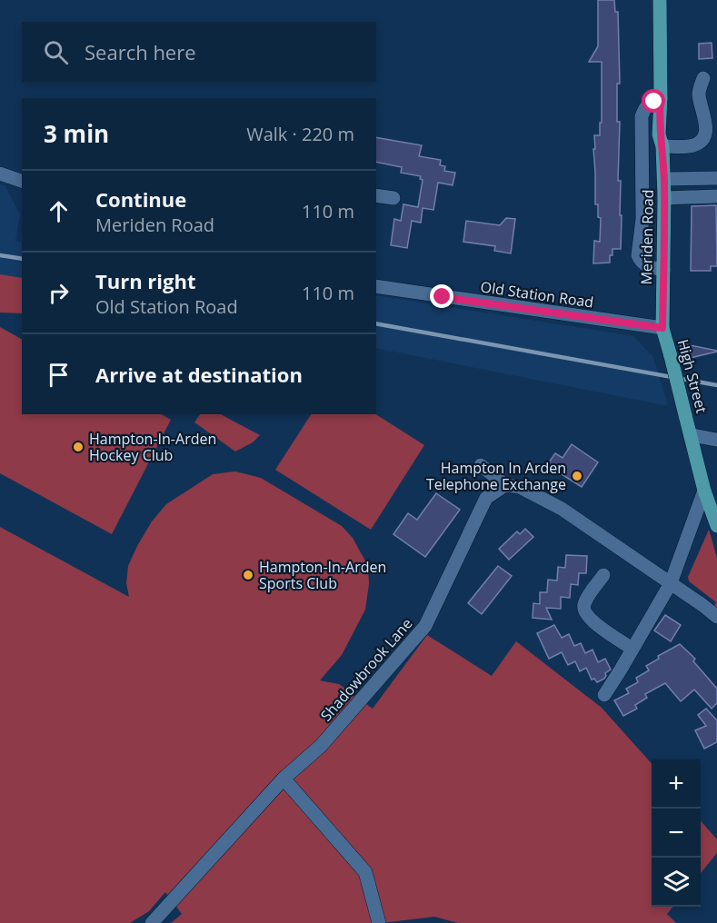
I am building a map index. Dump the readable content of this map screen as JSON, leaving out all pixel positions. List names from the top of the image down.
{
  "streets": {
    "main road": ["Meriden Road", "High Street"],
    "street": ["Old Station Road", "Shadowbrook Lane"]
  },
  "crossings": [
    ["Meriden Road", "Old Station Road"],
    ["Meriden Road", "High Street"],
    ["Old Station Road", "High Street"]
  ],
  "places": ["Hampton-In-Arden Hockey Club", "Hampton In Arden Telephone Exchange", "Hampton-In-Arden Sports Club"],
  "page": {
    "search": "Search here",
    "heading": ["3 min", "Walk · 220 m"],
    "list": [
      ["Continue", "Meriden Road", "110 m"],
      ["Turn right", "Old Station Road", "110 m"],
      "Arrive at destination"
    ],
    "map_buttons": ["+", "−"]
  }
}
